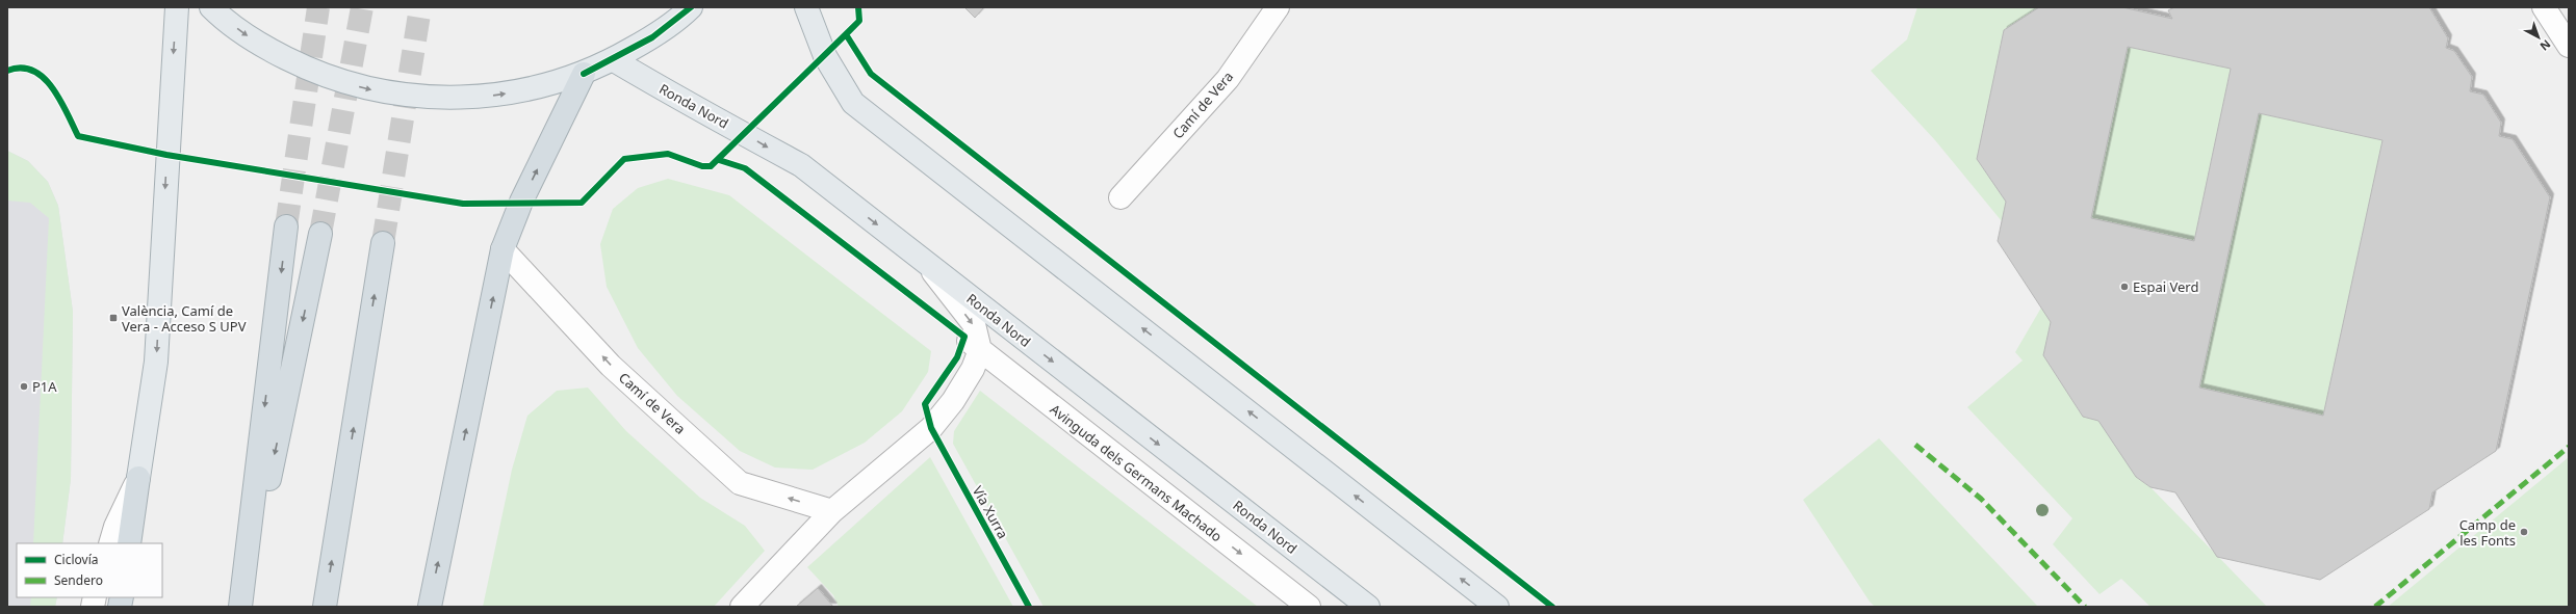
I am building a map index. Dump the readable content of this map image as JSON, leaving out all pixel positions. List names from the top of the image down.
{
  "streets": {
    "main road": ["Ronda Nord"],
    "street": ["Camí de Vera", "Avinguda dels Germans Machado"],
    "cycle path": ["Vía Xurra"]
  },
  "one_way": ["Camí de Vera", "Avinguda dels Germans Machado"],
  "places": {
    "other": ["Espai Verd", "P1A", "Camp de les Fonts"],
    "transit": ["València, Camí de Vera - Acceso S UPV"]
  },
  "legend": ["Ciclovía", "Sendero"],
  "north": "bottom right"
}
